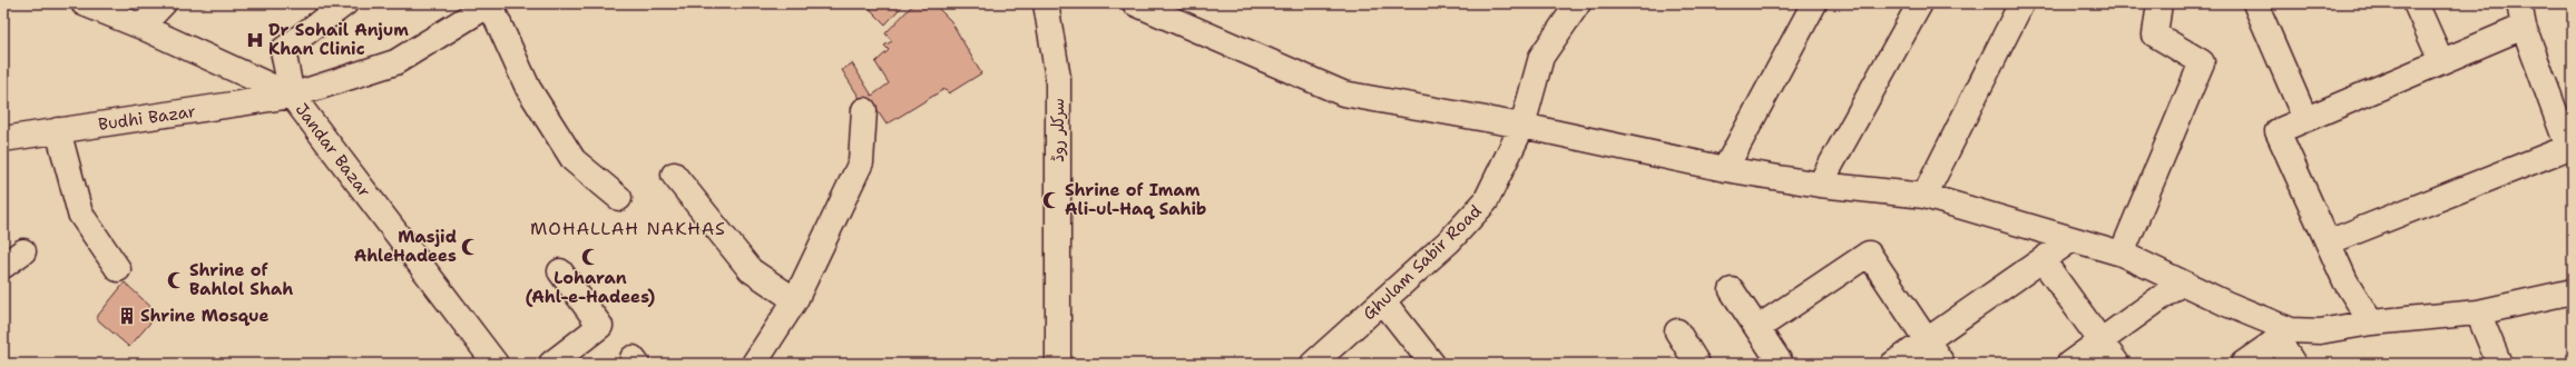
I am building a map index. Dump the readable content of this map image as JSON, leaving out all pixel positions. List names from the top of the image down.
{
  "streets": {
    "street": [
      "Budhi Bazar",
      "سرکلر روڈ",
      "Jandar Bazar",
      "Ghulam Sabir Road"
    ]
  },
  "crossings": [
    ["Budhi Bazar", "Jandar Bazar"]
  ],
  "districts": ["MOHALLAH NAKHAS"],
  "places": {
    "hospital": ["Dr Sohail Anjum Khan Clinic"],
    "mosque": [
      "Shrine of Imam Ali-ul-Haq Sahib",
      "Masjid AhleHadees",
      "Loharan (Ahl-e-Hadees)",
      "Shrine of Bahlol Shah"
    ],
    "building": ["Shrine Mosque"]
  }
}
